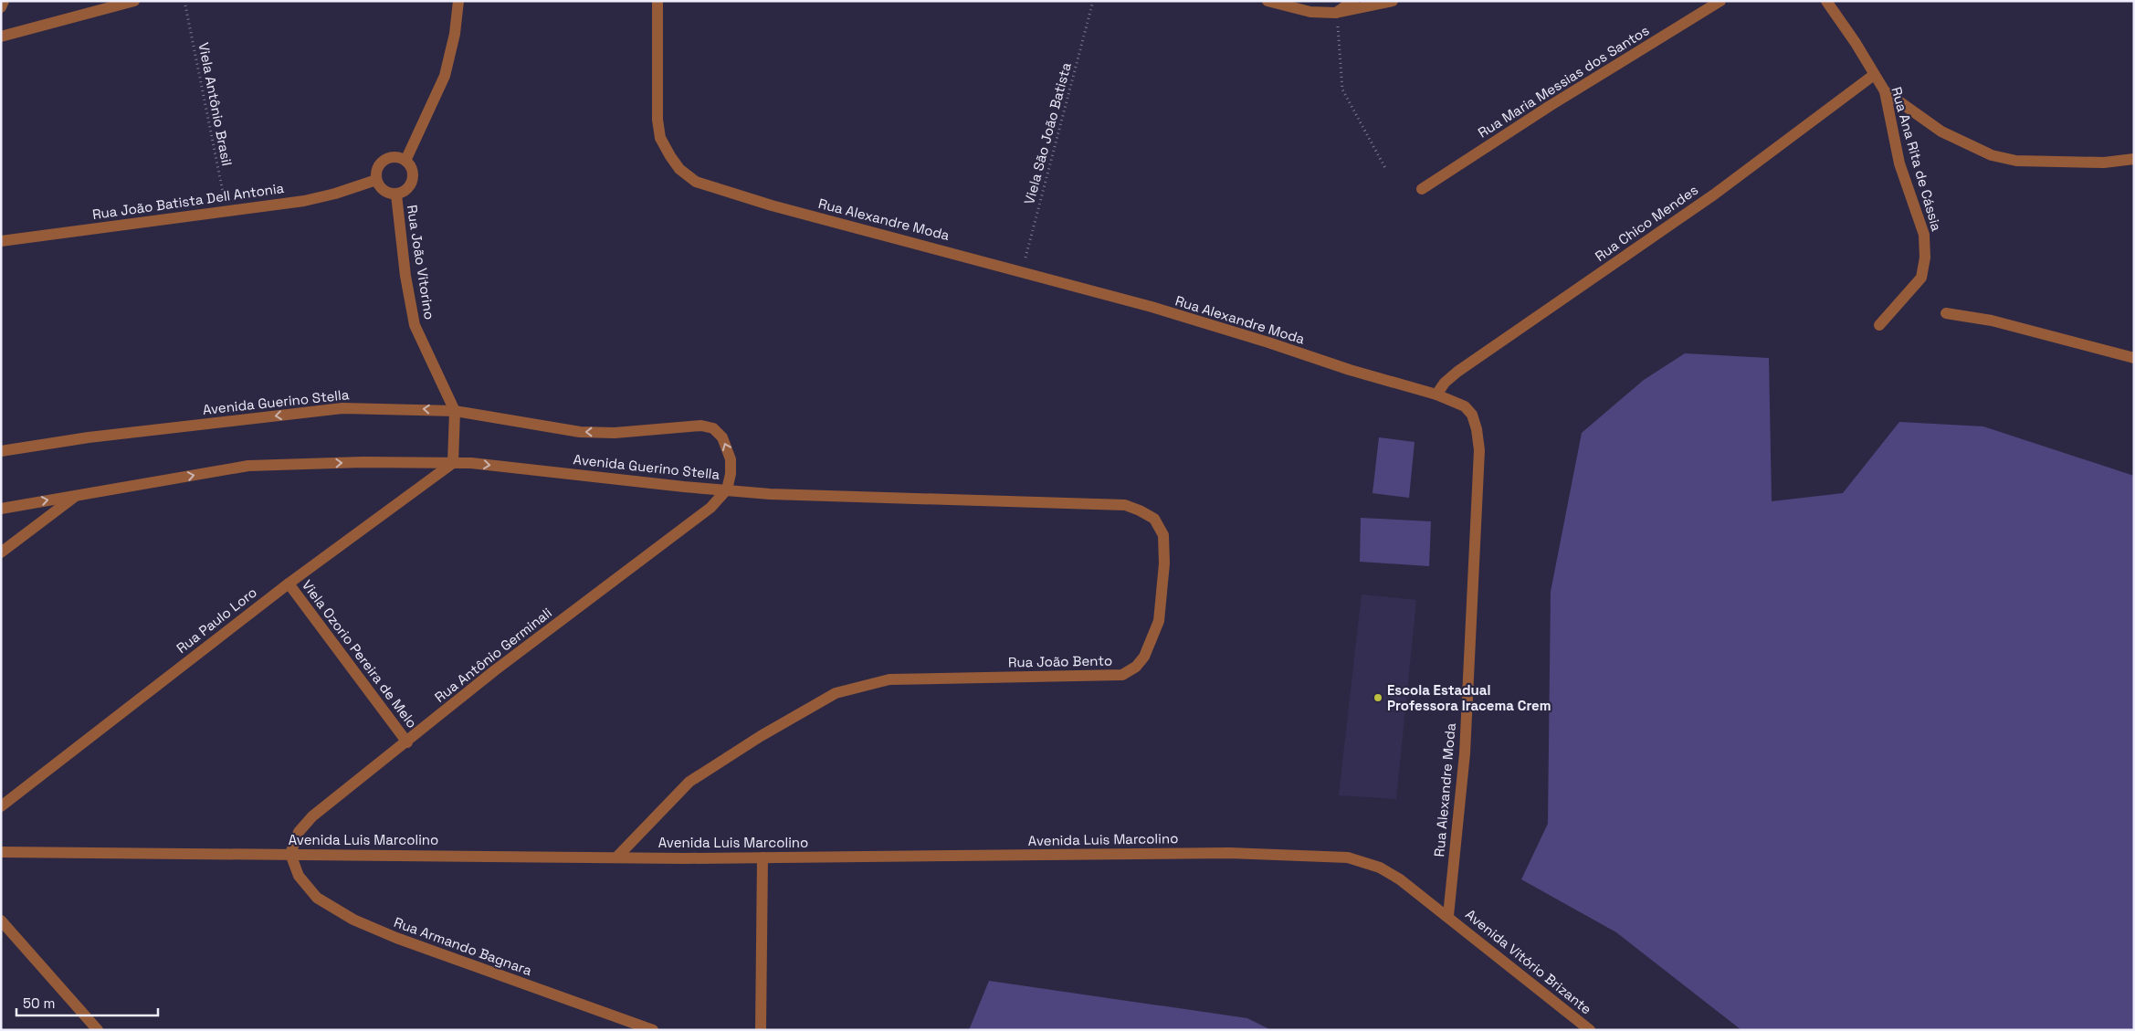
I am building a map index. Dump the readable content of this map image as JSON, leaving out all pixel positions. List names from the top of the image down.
{
  "streets": {
    "street": [
      "Rua Maria Messias dos Santos",
      "Rua Ana Rita de Cássia",
      "Rua João Batista Dell Antonia",
      "Rua Alexandre Moda",
      "Rua Chico Mendes",
      "Rua João Vitorino",
      "Avenida Guerino Stella",
      "Rua Paulo Loro",
      "Viela Ozorio Pereira de Melo",
      "Rua Antônio Germinali",
      "Rua João Bento",
      "Avenida Luis Marcolino",
      "Rua Armando Bagnara",
      "Avenida Vitório Brizante"
    ],
    "path": ["Viela Antônio Brasil", "Viela São João Batista"]
  },
  "crossings": [
    ["Viela Antônio Brasil", "Rua João Batista Dell Antonia"],
    ["Viela São João Batista", "Rua Alexandre Moda"],
    ["Rua Ana Rita de Cássia", "Rua Chico Mendes"],
    ["Rua João Batista Dell Antonia", "Rua João Vitorino"],
    ["Rua Alexandre Moda", "Rua Chico Mendes"],
    ["Rua Alexandre Moda", "Avenida Luis Marcolino"],
    ["Rua Alexandre Moda", "Avenida Vitório Brizante"],
    ["Rua João Vitorino", "Avenida Guerino Stella"],
    ["Rua João Vitorino", "Rua Paulo Loro"],
    ["Avenida Guerino Stella", "Rua Paulo Loro"],
    ["Avenida Guerino Stella", "Rua Antônio Germinali"],
    ["Avenida Guerino Stella", "Rua João Bento"],
    ["Rua Paulo Loro", "Viela Ozorio Pereira de Melo"],
    ["Viela Ozorio Pereira de Melo", "Rua Antônio Germinali"],
    ["Rua Antônio Germinali", "Rua João Bento"],
    ["Rua Antônio Germinali", "Avenida Luis Marcolino"],
    ["Rua Antônio Germinali", "Rua Armando Bagnara"],
    ["Rua João Bento", "Avenida Luis Marcolino"],
    ["Avenida Luis Marcolino", "Rua Armando Bagnara"],
    ["Avenida Luis Marcolino", "Avenida Vitório Brizante"]
  ],
  "places": ["Escola Estadual Professora Iracema Crem"],
  "scale_bar": "50 m"
}
